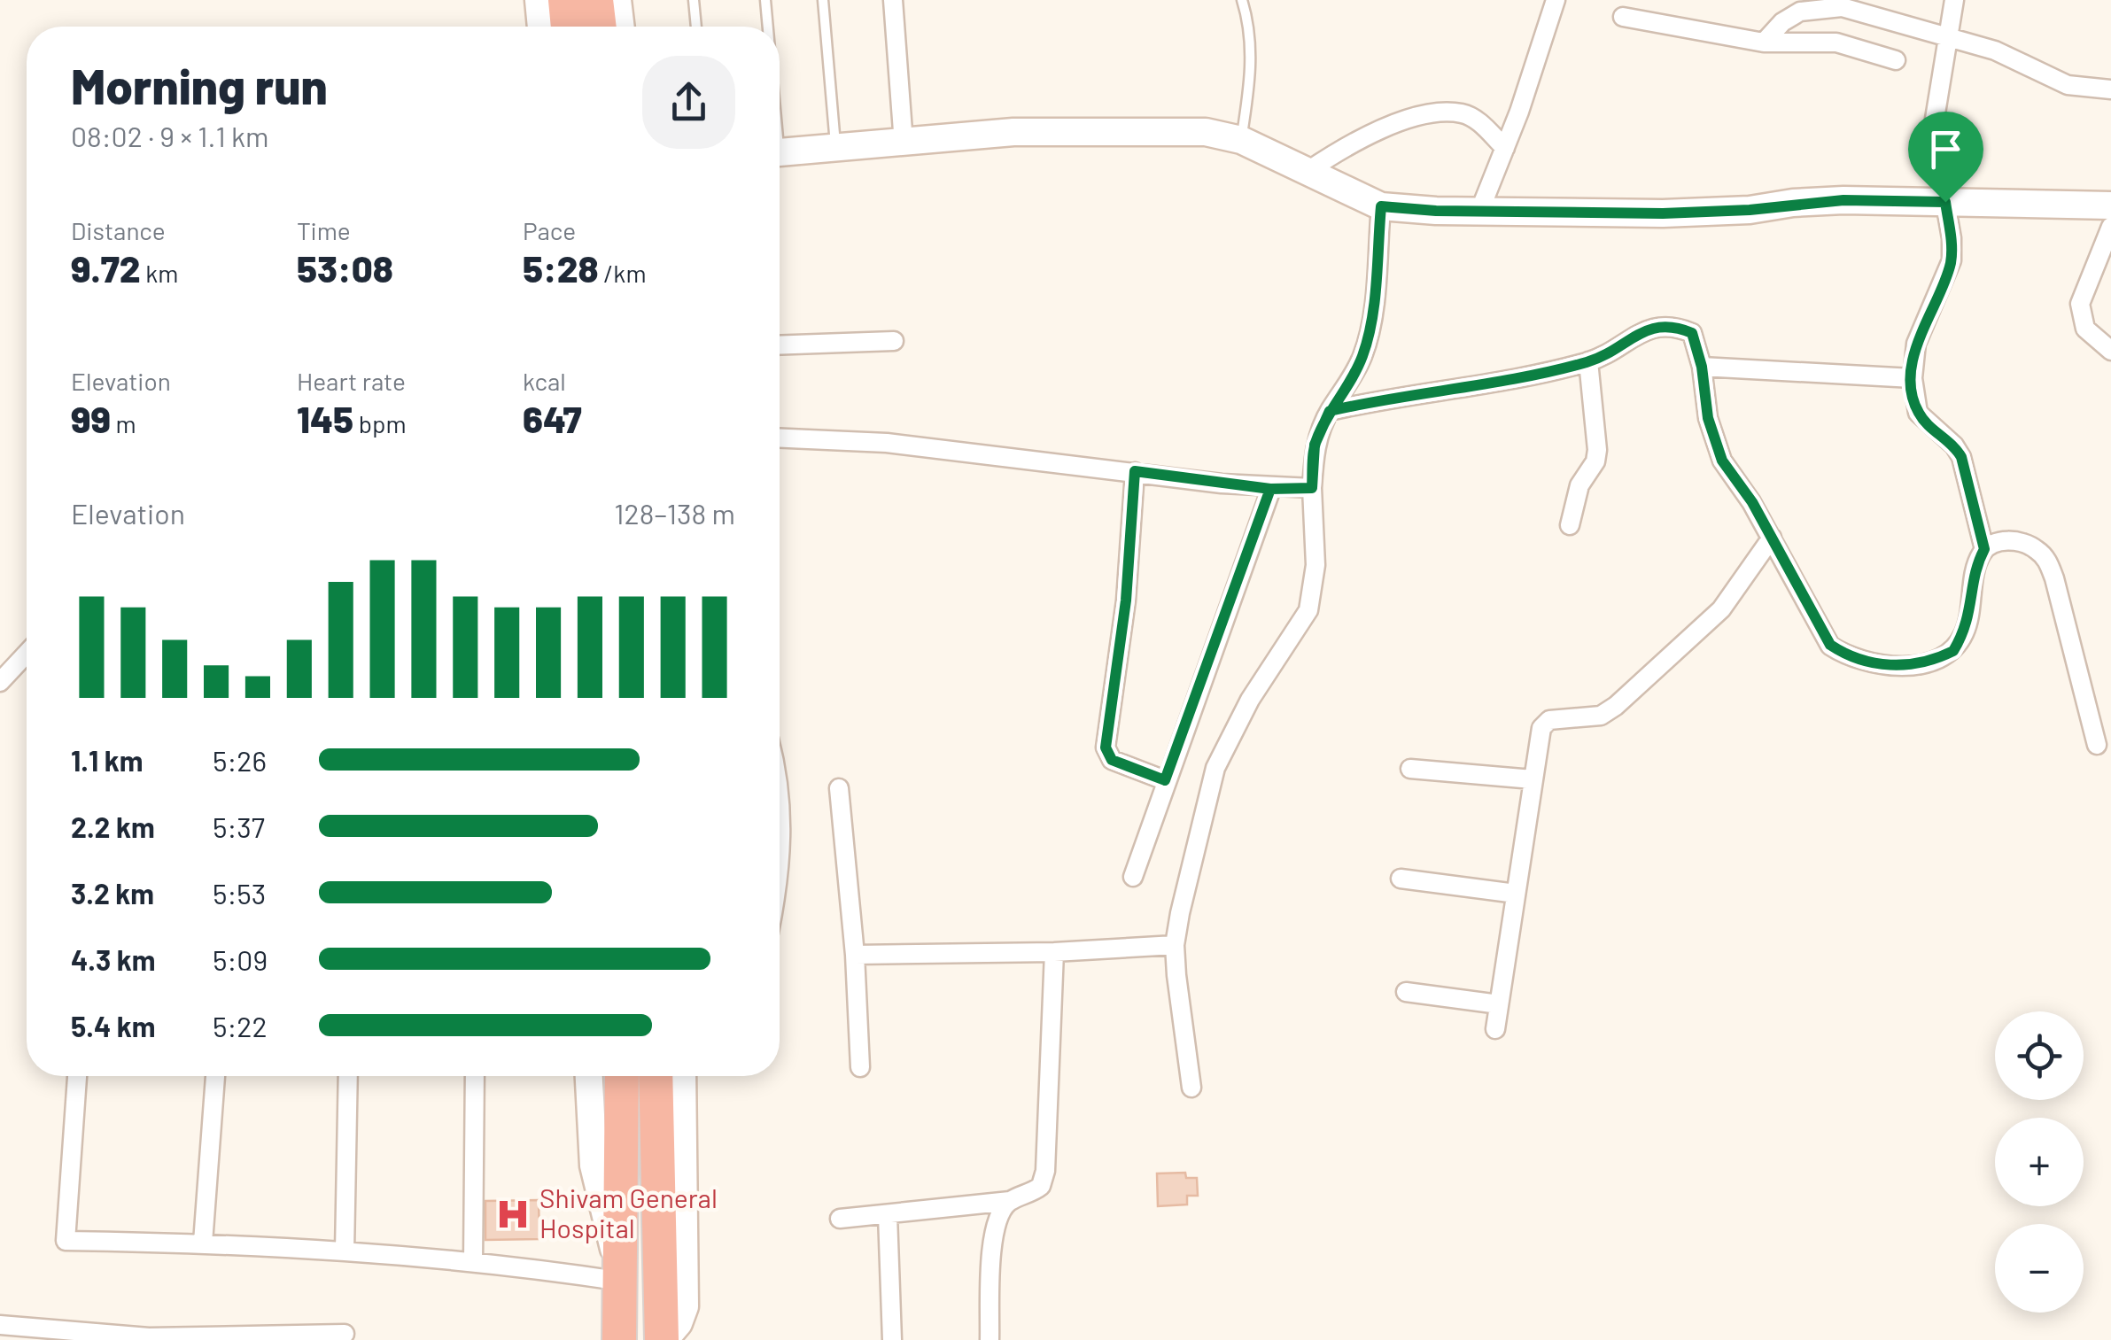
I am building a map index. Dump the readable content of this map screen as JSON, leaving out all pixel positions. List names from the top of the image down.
{
  "places": {
    "hospital": ["Shivam General Hospital"]
  },
  "page": {
    "heading": ["Morning run", "08:02 · 9 × 1.1 km"],
    "stats": [
      ["Distance", "9.72 km"],
      ["Time", "53:08"],
      ["Pace", "5:28 /km"],
      ["Elevation", "99 m"],
      ["Heart rate", "145 bpm"],
      ["kcal", "647"]
    ],
    "chart": ["Elevation", "128–138 m"],
    "list": [
      {
        "name": "1.1 km",
        "note": "5:26"
      },
      {
        "name": "2.2 km",
        "note": "5:37"
      },
      {
        "name": "3.2 km",
        "note": "5:53"
      },
      {
        "name": "4.3 km",
        "note": "5:09"
      },
      {
        "name": "5.4 km",
        "note": "5:22"
      }
    ],
    "map_buttons": ["+", "−"]
  }
}
